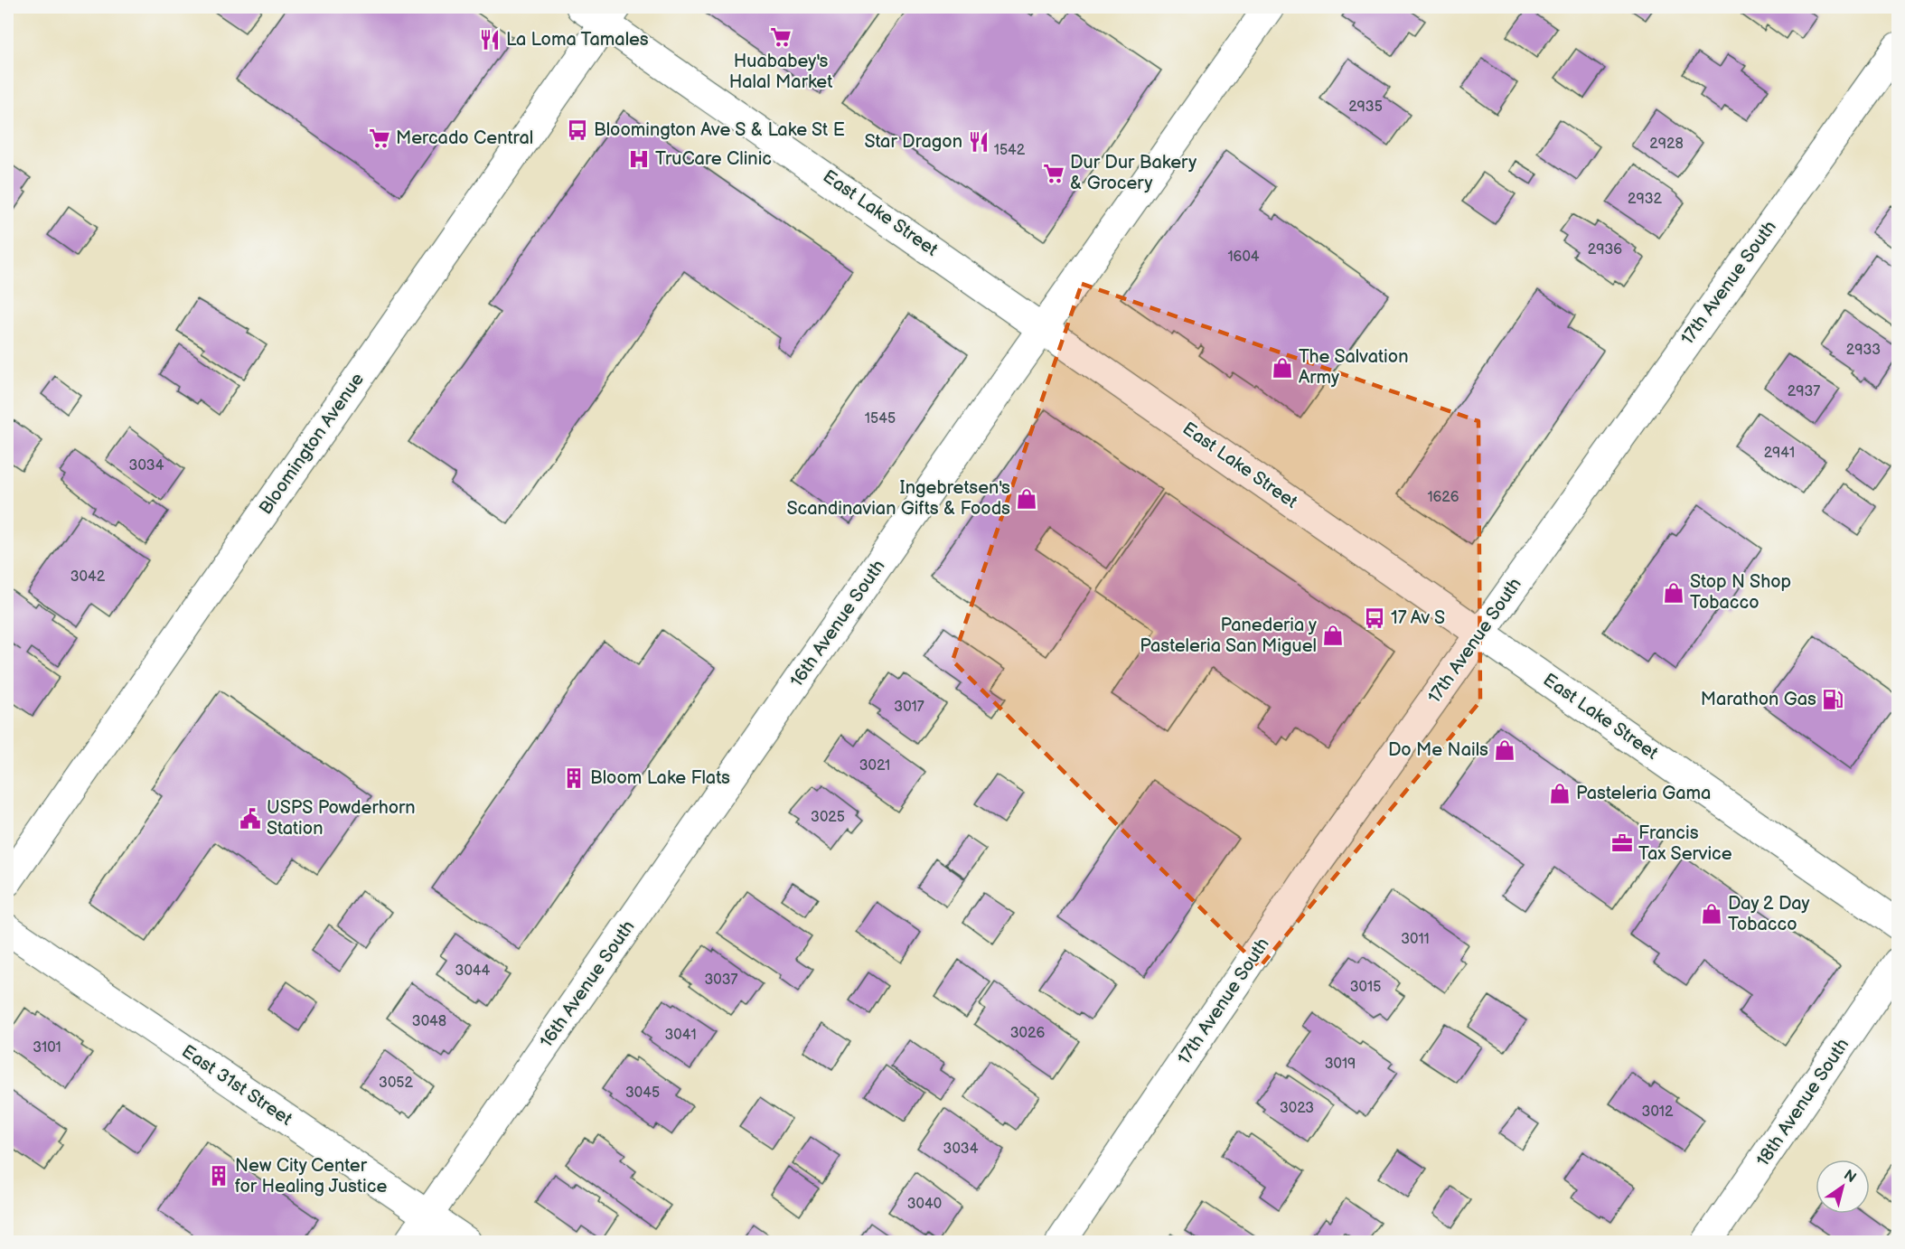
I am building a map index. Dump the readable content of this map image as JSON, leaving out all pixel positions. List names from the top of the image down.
{
  "streets": {
    "street": [
      "East Lake Street",
      "17th Avenue South",
      "Bloomington Avenue",
      "16th Avenue South",
      "East 31st Street",
      "18th Avenue South"
    ]
  },
  "crossings": [
    ["East Lake Street", "17th Avenue South"],
    ["East Lake Street", "Bloomington Avenue"],
    ["East Lake Street", "16th Avenue South"],
    ["16th Avenue South", "East 31st Street"]
  ],
  "places": {
    "supermarket": ["Huababey's Halal Market", "Mercado Central", "Dur Dur Bakery & Grocery"],
    "restaurant": ["La Loma Tamales", "Star Dragon"],
    "bus stop": ["Bloomington Ave S & Lake St E", "17 Av S"],
    "hospital": ["TruCare Clinic"],
    "shop": [
      "The Salvation Army",
      "Ingebretsen's Scandinavian Gifts & Foods",
      "Stop N Shop Tobacco",
      "Panederia y Pasteleria San Miguel",
      "Do Me Nails",
      "Pasteleria Gama",
      "Day 2 Day Tobacco"
    ],
    "fuel station": ["Marathon Gas"],
    "building": ["Bloom Lake Flats", "New City Center for Healing Justice"],
    "public building": ["USPS Powderhorn Station"],
    "office": ["Francis Tax Service"]
  },
  "house_numbers": [
    "2935",
    "2928",
    "1542",
    "2932",
    "2936",
    "1604",
    "2933",
    "2937",
    "1545",
    "2941",
    "3034",
    "1626",
    "3042",
    "3017",
    "3021",
    "3025",
    "3011",
    "3044",
    "3037",
    "3015",
    "3048",
    "3026",
    "3041",
    "3101",
    "3019",
    "3052",
    "3045",
    "3023",
    "3012",
    "3034",
    "3040"
  ],
  "north": "top right"
}
